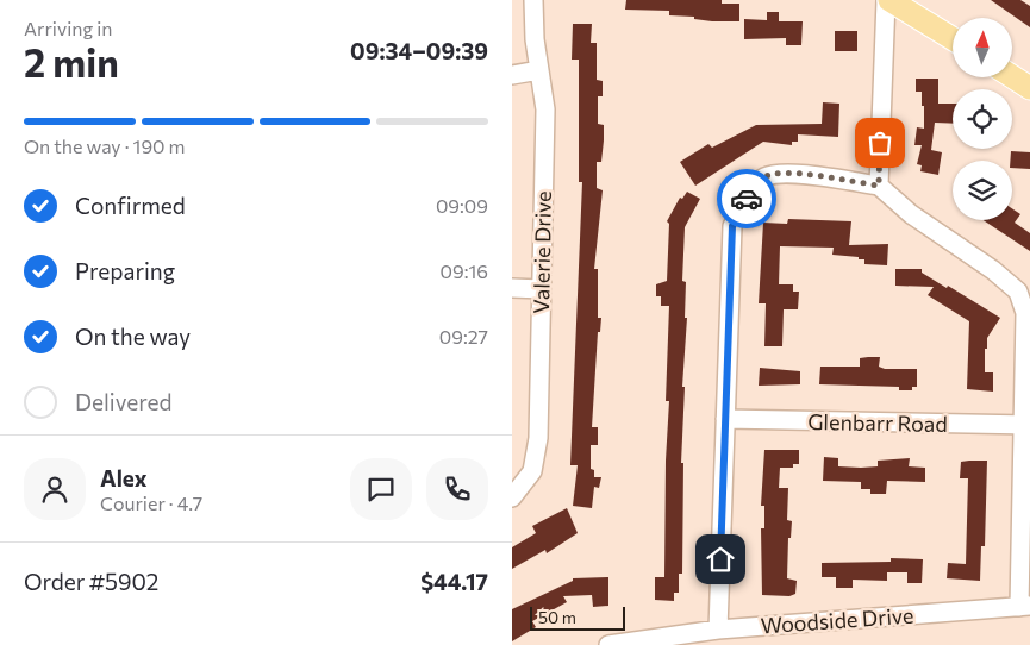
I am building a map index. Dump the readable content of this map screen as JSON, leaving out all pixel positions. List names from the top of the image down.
{
  "streets": {
    "street": ["Valerie Drive", "Glenbarr Road", "Woodside Drive"]
  },
  "scale_bar": "50 m",
  "north": "top",
  "page": {
    "heading": ["2 min", "Arriving in", "09:34–09:39"],
    "panel": [
      "Alex",
      "Courier · 4.7",
      "Order #5902",
      "$44.17"
    ],
    "bar": "On the way · 190 m",
    "list": [
      ["Confirmed", "09:09"],
      ["Preparing", "09:16"],
      ["On the way", "09:27"],
      "Delivered"
    ],
    "scale": "50 m"
  }
}
